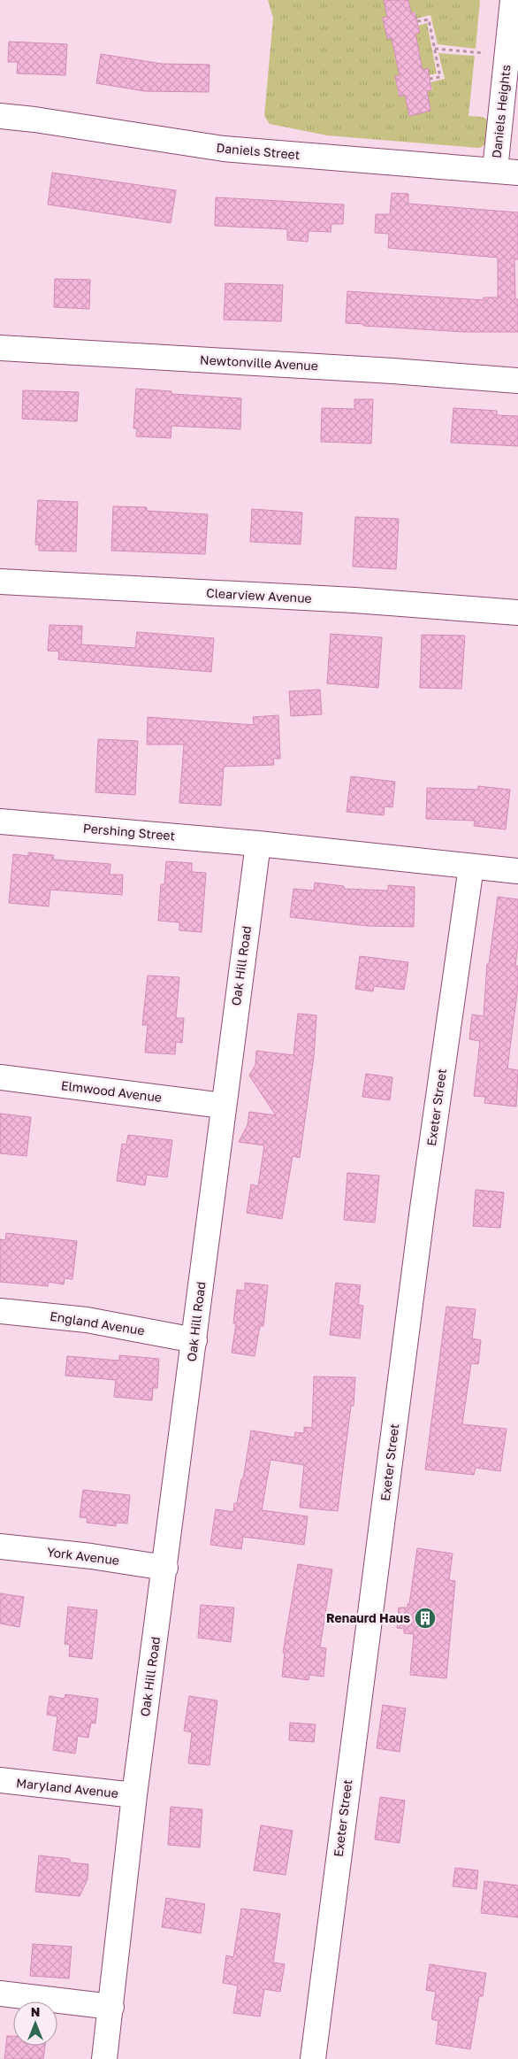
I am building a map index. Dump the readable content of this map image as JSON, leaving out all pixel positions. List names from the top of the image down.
{
  "streets": {
    "street": [
      "Daniels Heights",
      "Daniels Street",
      "Newtonville Avenue",
      "Clearview Avenue",
      "Pershing Street",
      "Oak Hill Road",
      "Elmwood Avenue",
      "Exeter Street",
      "England Avenue",
      "York Avenue",
      "Maryland Avenue"
    ]
  },
  "crossings": [
    ["Daniels Heights", "Daniels Street"],
    ["Pershing Street", "Oak Hill Road"],
    ["Oak Hill Road", "Elmwood Avenue"],
    ["Oak Hill Road", "England Avenue"],
    ["Oak Hill Road", "York Avenue"],
    ["Oak Hill Road", "Maryland Avenue"]
  ],
  "places": {
    "building": ["Renaurd Haus"]
  },
  "north": "top"
}
